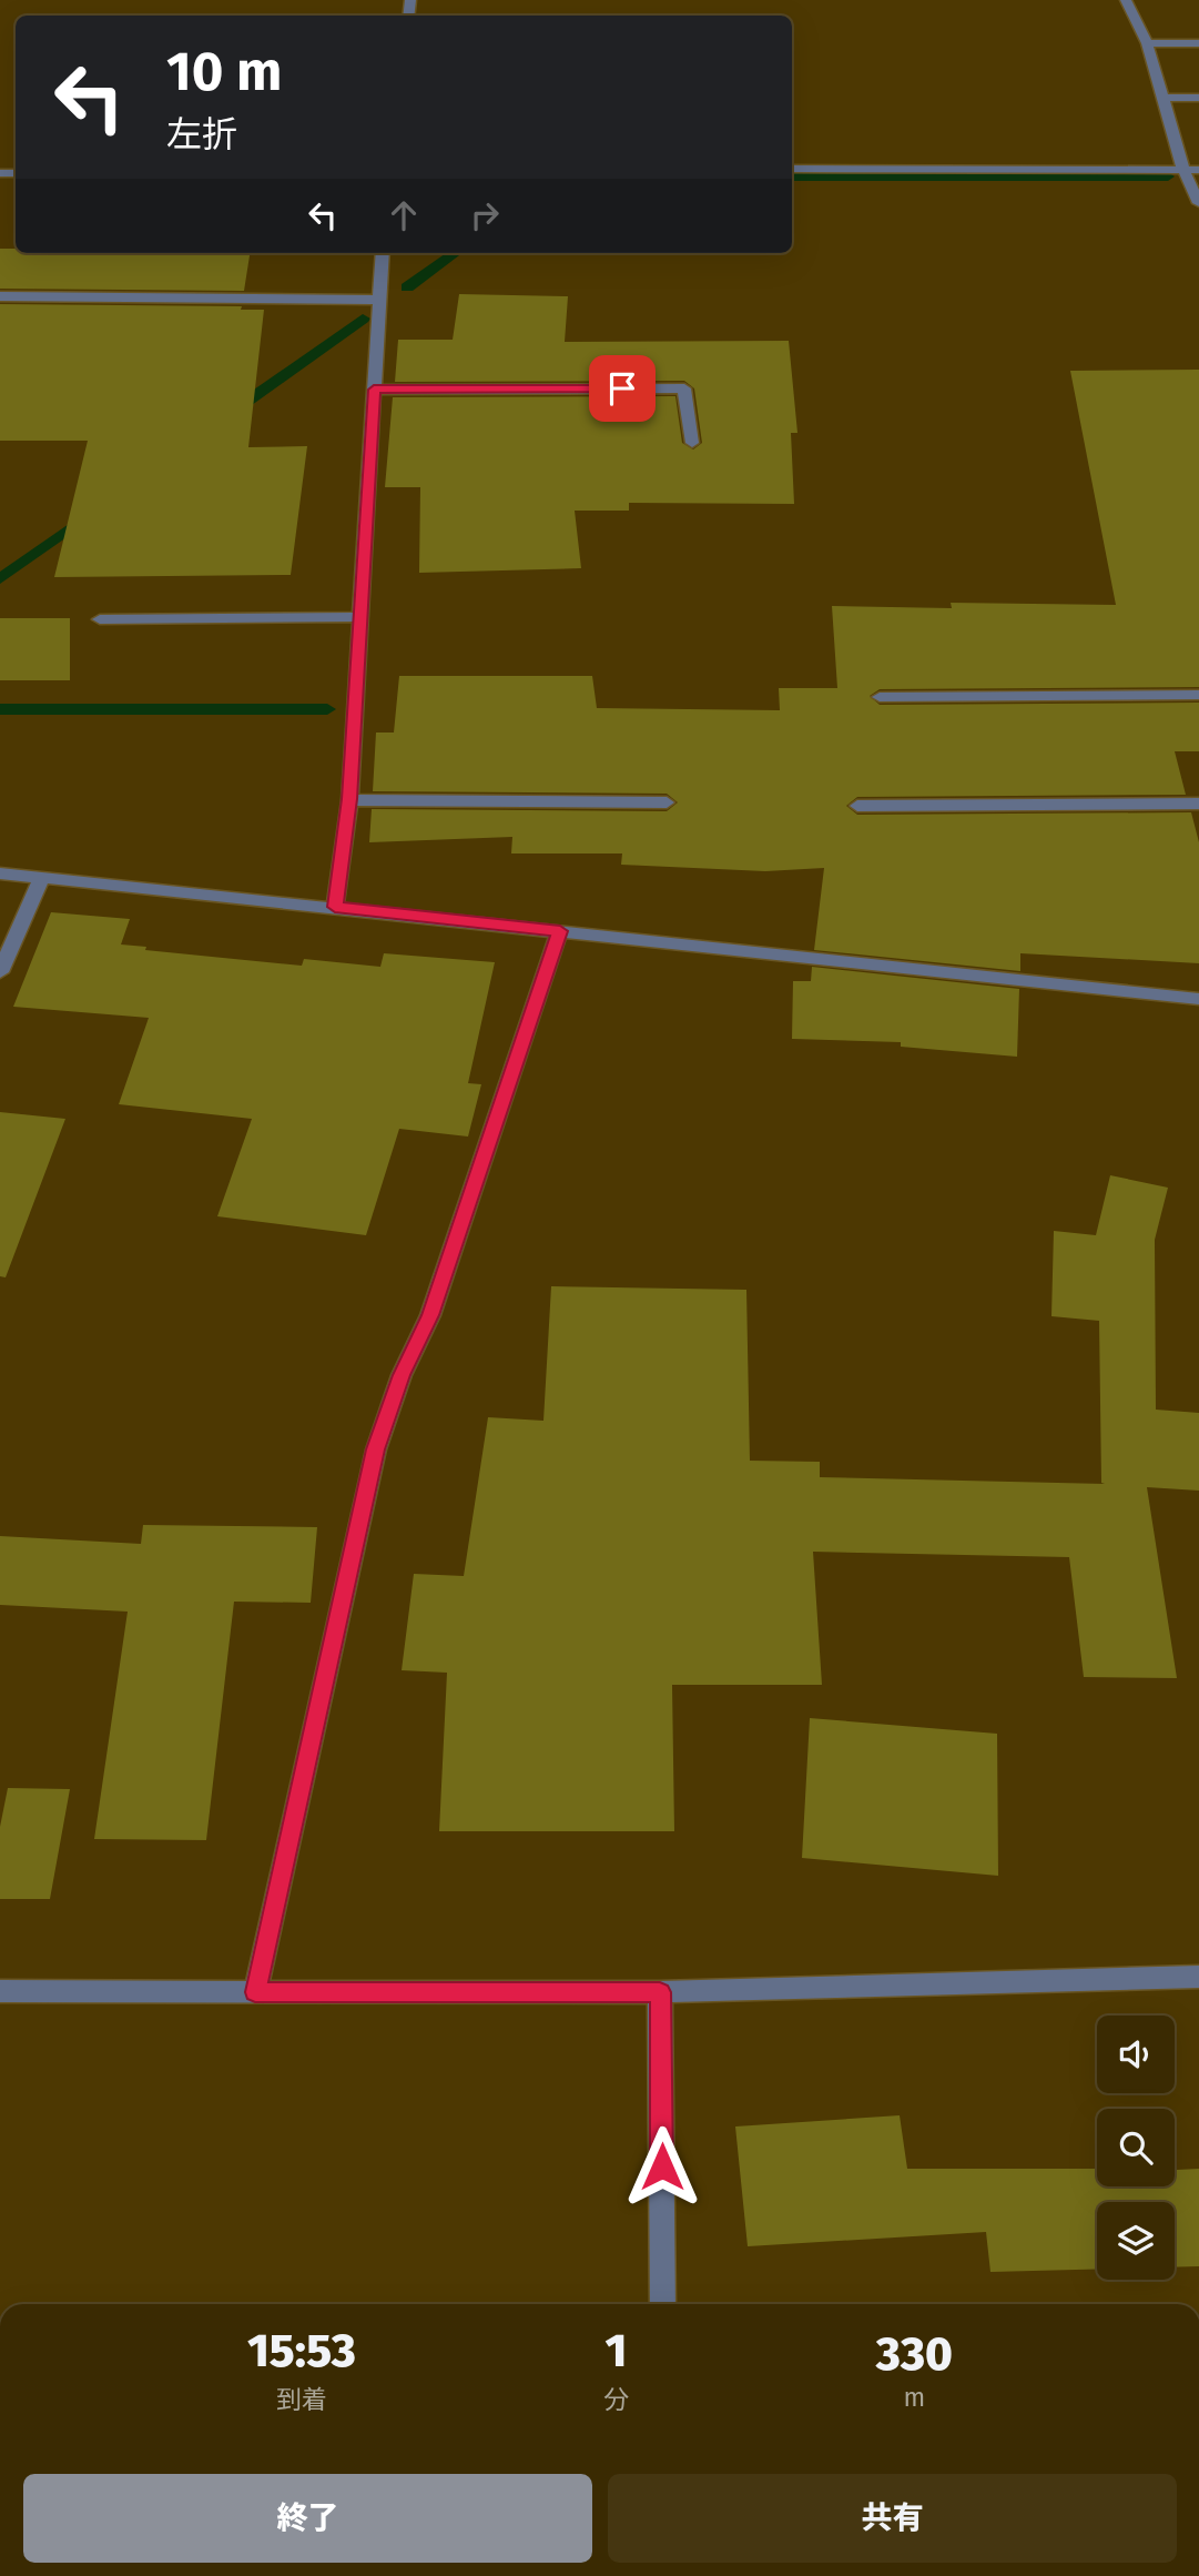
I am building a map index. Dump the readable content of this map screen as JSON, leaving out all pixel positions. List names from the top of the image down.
{
  "page": {
    "turn": ["10 m", "左折"],
    "eta": [
      "15:53",
      "到着",
      "1",
      "分",
      "330",
      "m"
    ],
    "buttons": ["終了", "共有"]
  }
}
